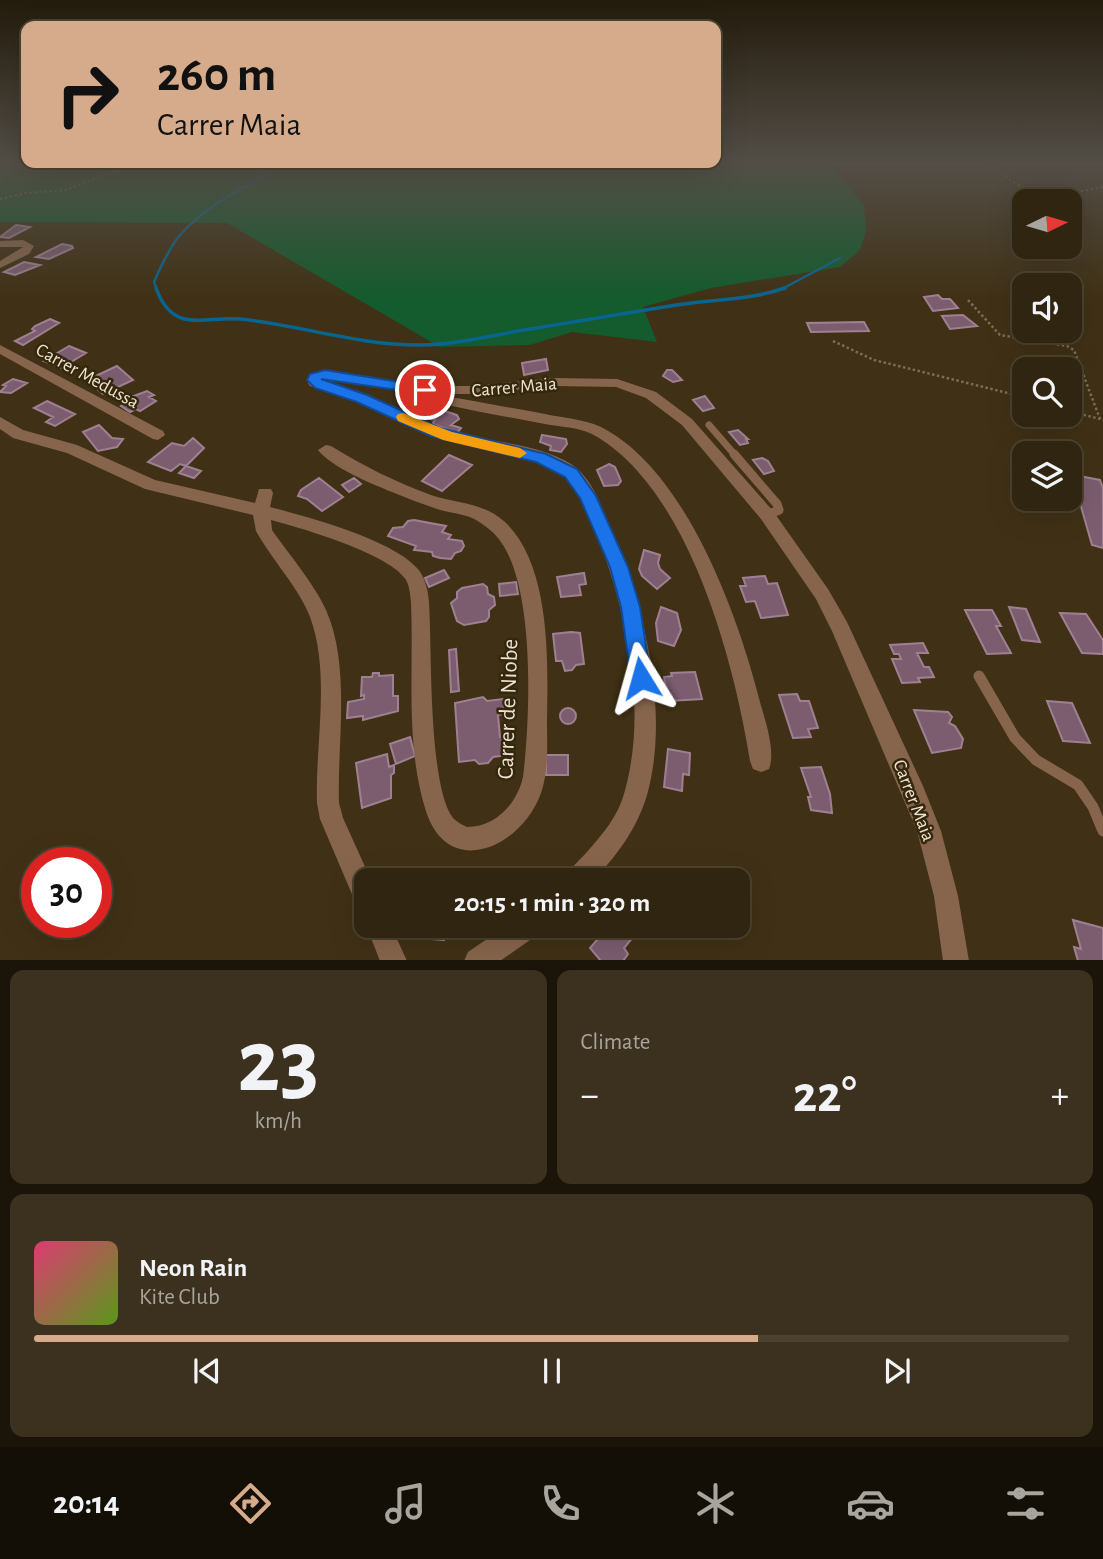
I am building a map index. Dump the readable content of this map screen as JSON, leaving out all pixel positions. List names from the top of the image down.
{
  "streets": {
    "street": ["Carrer Medussa", "Carrer Maia", "Carrer de Niobe"]
  },
  "north": "right",
  "page": {
    "turn": ["260 m", "Carrer Maia"],
    "limit": "30",
    "trip": "20:15 · 1 min · 320 m",
    "tile": [
      ["23", "km/h"],
      "Climate"
    ],
    "heat": ["−", "22°", "+"],
    "song": ["Neon Rain", "Kite Club"],
    "tabs": "20:14"
  }
}
